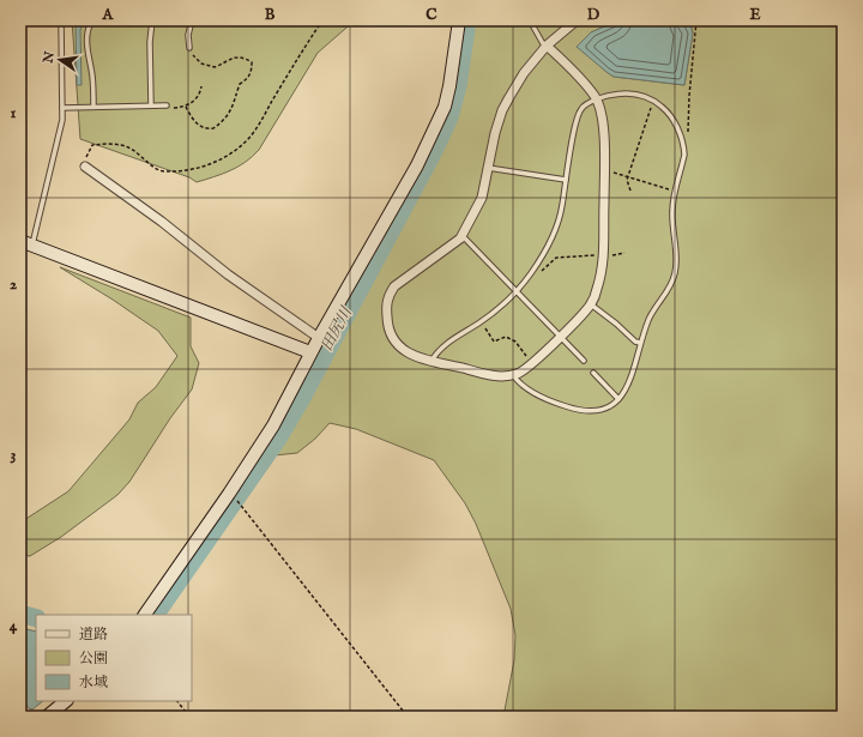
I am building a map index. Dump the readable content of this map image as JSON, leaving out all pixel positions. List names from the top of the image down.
{
  "water": ["田尻川"],
  "legend": ["道路", "公園", "水域"],
  "north": "left",
  "grid": {
    "columns": [
      "A",
      "B",
      "C",
      "D",
      "E"
    ],
    "rows": [
      "1",
      "2",
      "3",
      "4"
    ]
  }
}
